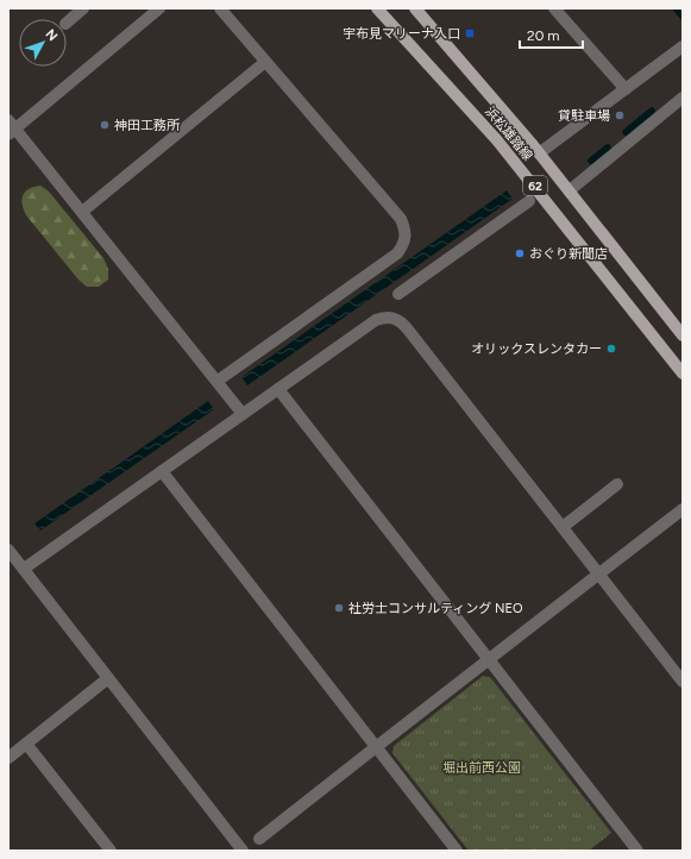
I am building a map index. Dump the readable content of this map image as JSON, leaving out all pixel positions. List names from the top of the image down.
{
  "streets": {
    "main road": ["浜松雄踏線", "62"]
  },
  "parks": ["堀出前西公園"],
  "places": {
    "transit": ["宇布見マリーナ入口"],
    "other": [
      "貸駐車場",
      "神田工務所",
      "おぐり新聞店",
      "オリックスレンタカー",
      "社労士コンサルティング NEO"
    ]
  },
  "scale_bar": "20 m",
  "north": "top right"
}
